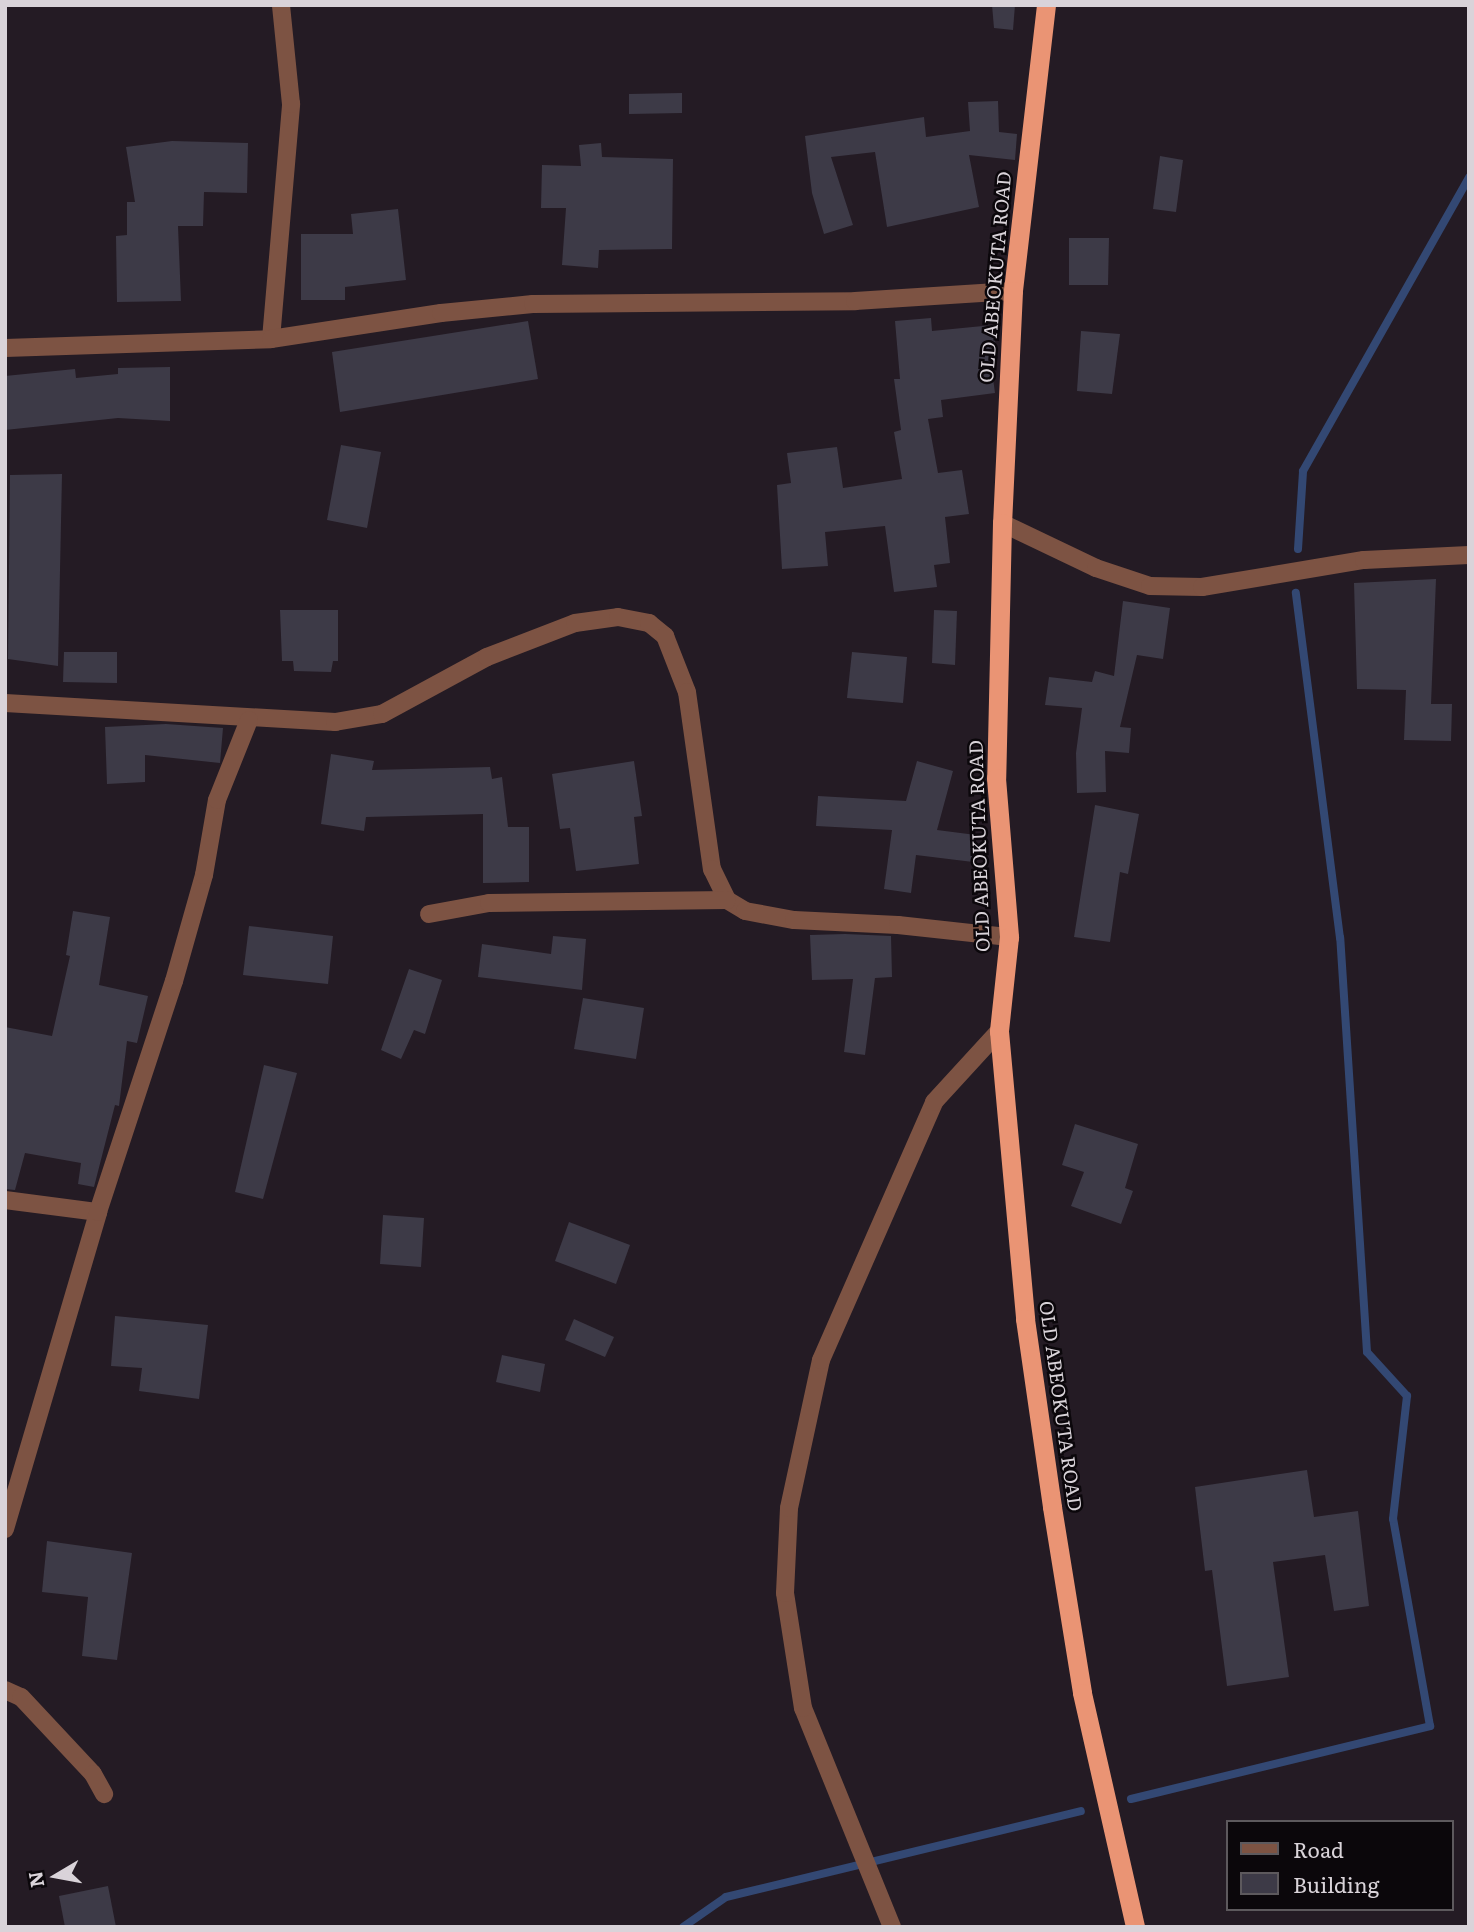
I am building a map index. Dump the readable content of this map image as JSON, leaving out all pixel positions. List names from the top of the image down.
{
  "streets": {
    "highway": ["OLD ABEOKUTA ROAD"]
  },
  "legend": ["Road", "Building"],
  "north": "left"
}
